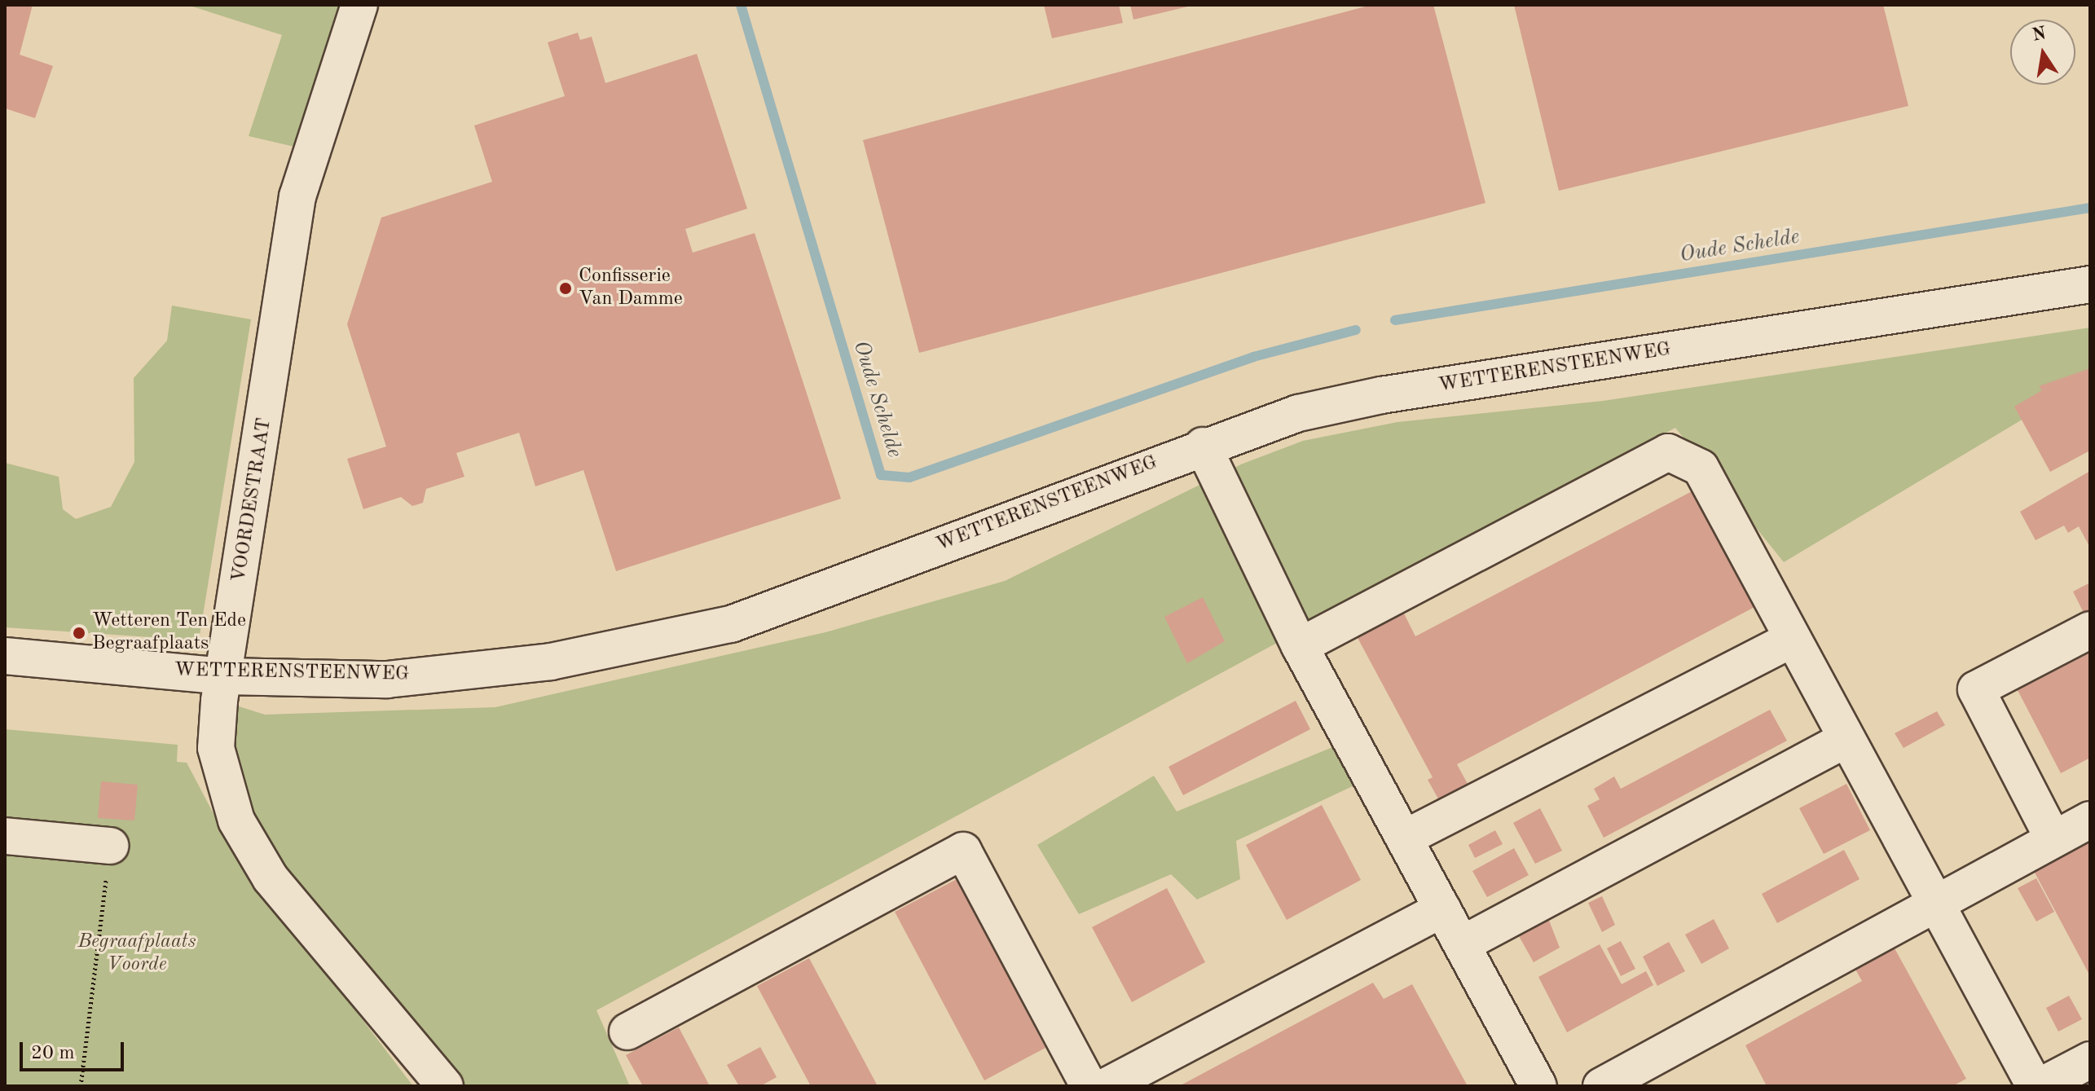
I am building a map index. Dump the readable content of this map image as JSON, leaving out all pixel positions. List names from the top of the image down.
{
  "streets": {
    "street": ["WETTERENSTEENWEG", "VOORDESTRAAT"]
  },
  "crossings": [
    ["WETTERENSTEENWEG", "VOORDESTRAAT"]
  ],
  "water": ["Oude Schelde"],
  "parks": ["Begraafplaats Voorde"],
  "places": ["Confisserie Van Damme", "Wetteren Ten Ede Begraafplaats"],
  "scale_bar": "20 m",
  "north": "top"
}
